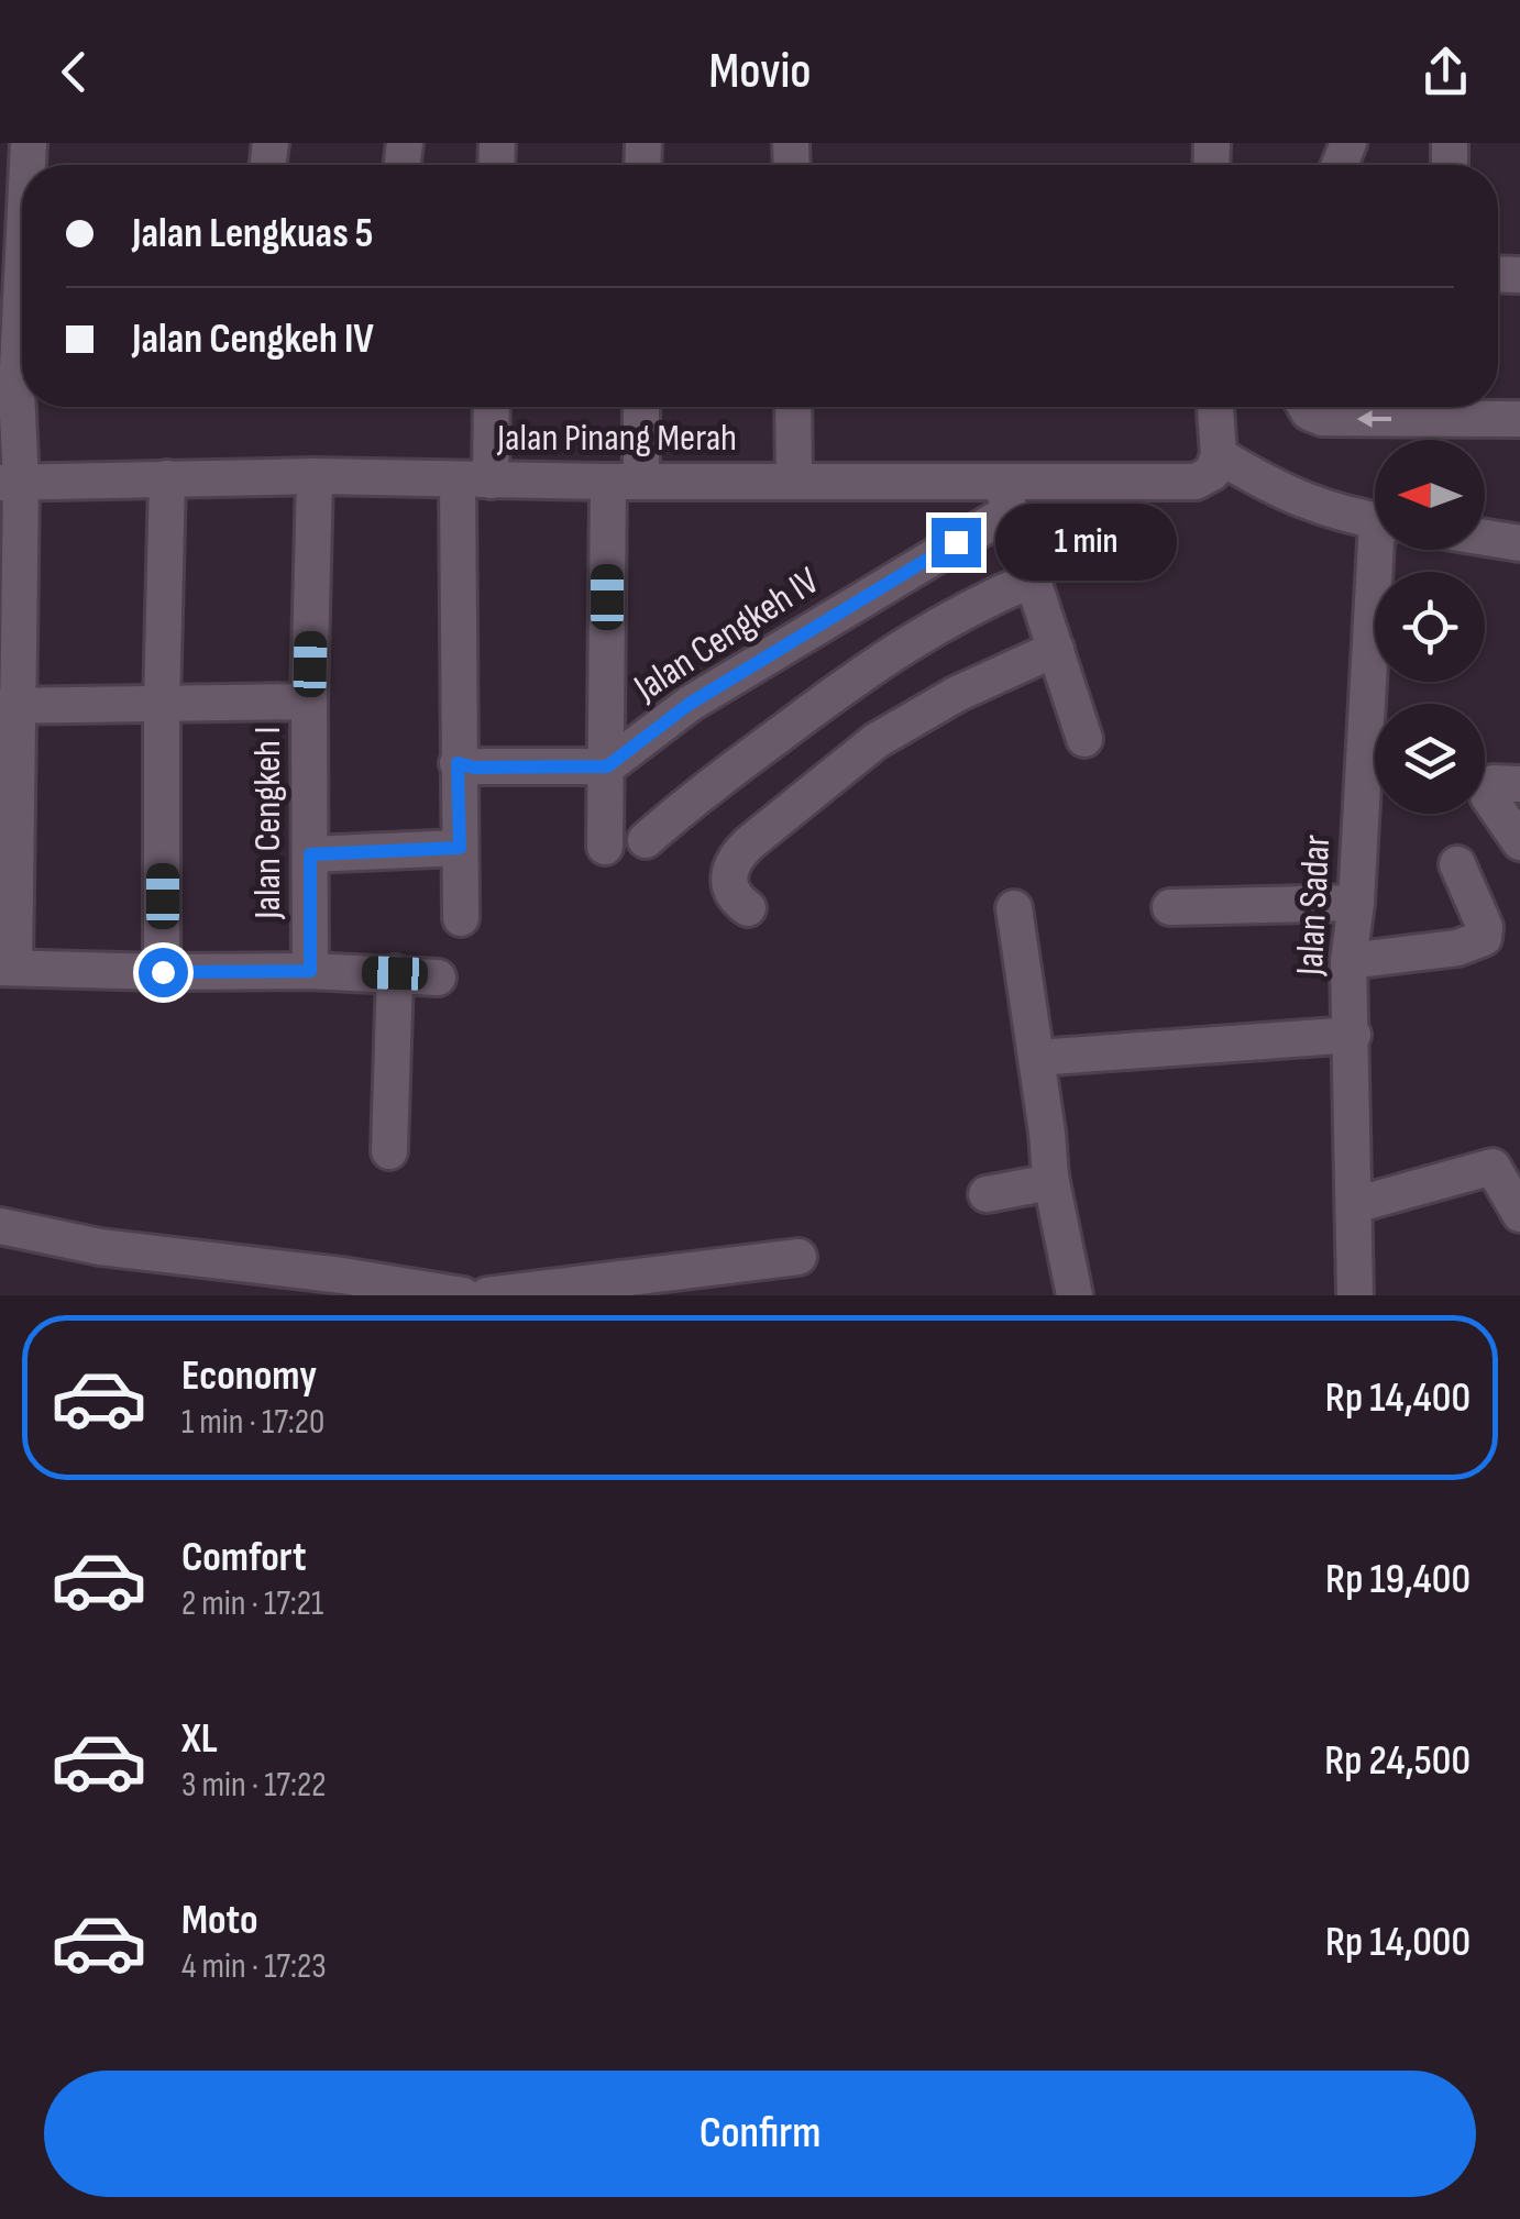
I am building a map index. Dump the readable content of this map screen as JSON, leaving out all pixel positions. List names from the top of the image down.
{
  "streets": {
    "street": [
      "Jalan Pinang Merah",
      "Jalan Cengkeh IV",
      "Jalan Cengkeh I",
      "Jalan Sadar"
    ]
  },
  "crossings": [
    ["Jalan Pinang Merah", "Jalan Cengkeh IV"],
    ["Jalan Pinang Merah", "Jalan Cengkeh I"]
  ],
  "north": "left",
  "page": {
    "header": "Movio",
    "banner": ["Jalan Lengkuas 5", "Jalan Cengkeh IV"],
    "bubble": "1 min",
    "list": [
      {
        "name": "Economy",
        "note": "1 min · 17:20",
        "value": "Rp 14,400"
      },
      {
        "name": "Comfort",
        "note": "2 min · 17:21",
        "value": "Rp 19,400"
      },
      {
        "name": "XL",
        "note": "3 min · 17:22",
        "value": "Rp 24,500"
      },
      {
        "name": "Moto",
        "note": "4 min · 17:23",
        "value": "Rp 14,000"
      }
    ],
    "buttons": "Confirm"
  }
}
